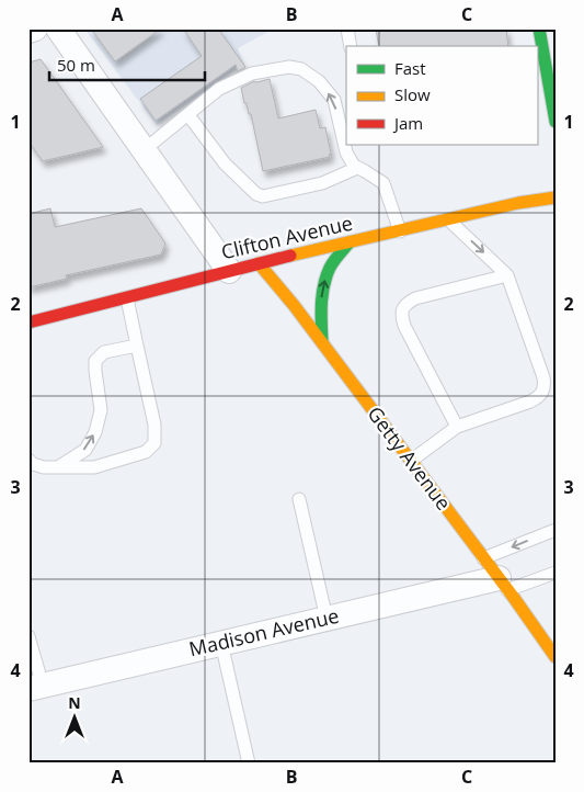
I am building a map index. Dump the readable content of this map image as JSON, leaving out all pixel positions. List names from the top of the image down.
{
  "streets": {
    "main road": ["Clifton Avenue", "Getty Avenue"],
    "street": ["Madison Avenue"]
  },
  "crossings": [
    ["Clifton Avenue", "Getty Avenue"],
    ["Getty Avenue", "Madison Avenue"]
  ],
  "legend": ["Fast", "Slow", "Jam"],
  "scale_bar": "50 m",
  "north": "top",
  "grid": {
    "columns": ["A", "B", "C"],
    "rows": [
      "1",
      "2",
      "3",
      "4"
    ]
  }
}
